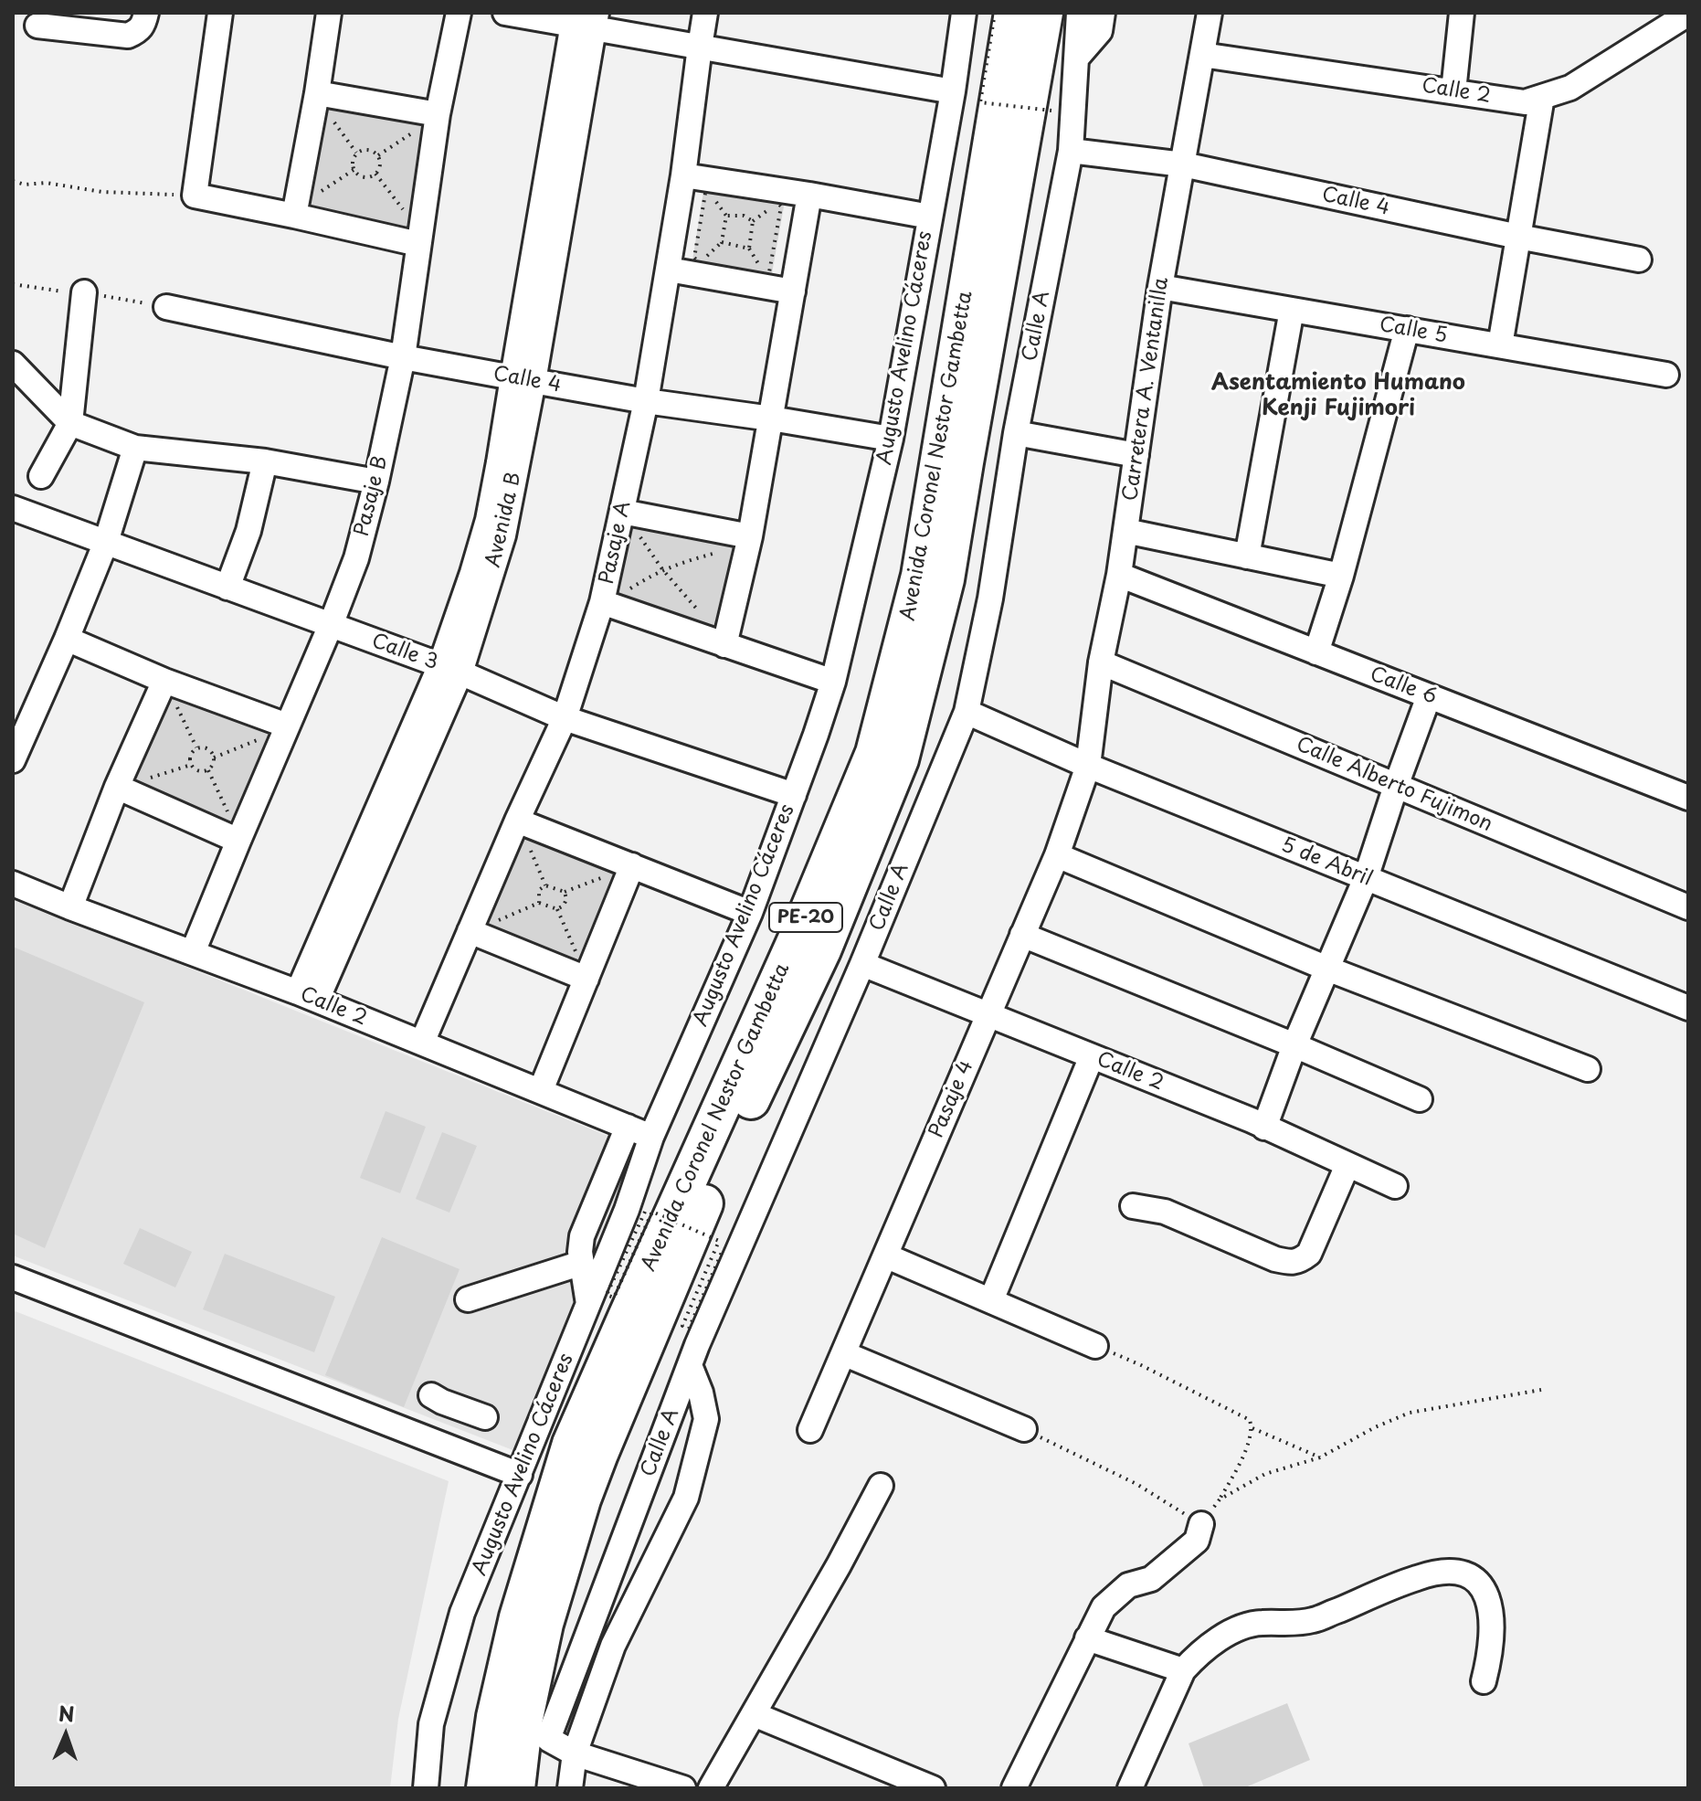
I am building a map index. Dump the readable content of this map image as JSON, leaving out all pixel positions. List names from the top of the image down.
{
  "streets": {
    "highway": ["Avenida Coronel Nestor Gambetta", "PE-20"],
    "street": [
      "Calle 2",
      "Calle 4",
      "Calle A",
      "Calle 5",
      "Augusto Avelino Cáceres",
      "Carretera A. Ventanilla",
      "Pasaje B",
      "Avenida B",
      "Pasaje A",
      "Calle 3",
      "Calle 6",
      "Calle Alberto Fujimon",
      "5 de Abril",
      "Pasaje 4"
    ]
  },
  "crossings": [
    ["Calle 2", "Calle A"],
    ["Calle 2", "Augusto Avelino Cáceres"],
    ["Calle 2", "Carretera A. Ventanilla"],
    ["Calle 2", "Pasaje B"],
    ["Calle 2", "Avenida B"],
    ["Calle 2", "Pasaje A"],
    ["Calle 2", "Pasaje 4"],
    ["Calle 4", "Calle A"],
    ["Calle 4", "Augusto Avelino Cáceres"],
    ["Calle 4", "Carretera A. Ventanilla"],
    ["Calle 4", "Pasaje B"],
    ["Calle 4", "Avenida B"],
    ["Calle 4", "Pasaje A"],
    ["Calle A", "5 de Abril"],
    ["Calle 5", "Carretera A. Ventanilla"],
    ["Augusto Avelino Cáceres", "Calle 3"],
    ["Carretera A. Ventanilla", "Calle 6"],
    ["Carretera A. Ventanilla", "Calle Alberto Fujimon"],
    ["Carretera A. Ventanilla", "5 de Abril"],
    ["Carretera A. Ventanilla", "Pasaje 4"],
    ["Pasaje B", "Calle 3"],
    ["Avenida B", "Calle 3"],
    ["Pasaje A", "Calle 3"],
    ["5 de Abril", "Pasaje 4"]
  ],
  "districts": ["Asentamiento Humano Kenji Fujimori"],
  "north": "top"
}
